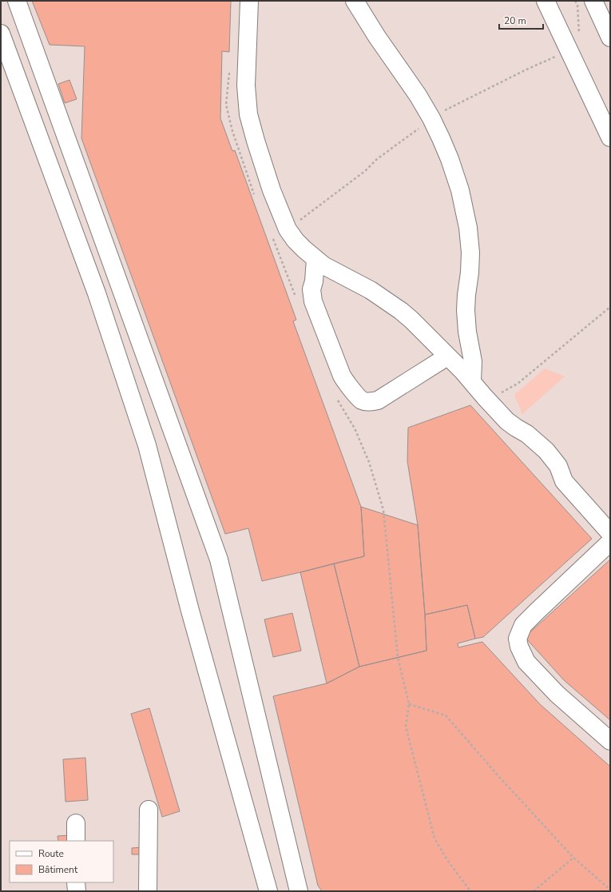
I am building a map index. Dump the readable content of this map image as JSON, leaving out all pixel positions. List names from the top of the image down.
{
  "legend": ["Route", "Bâtiment"],
  "scale_bar": "20 m"
}
